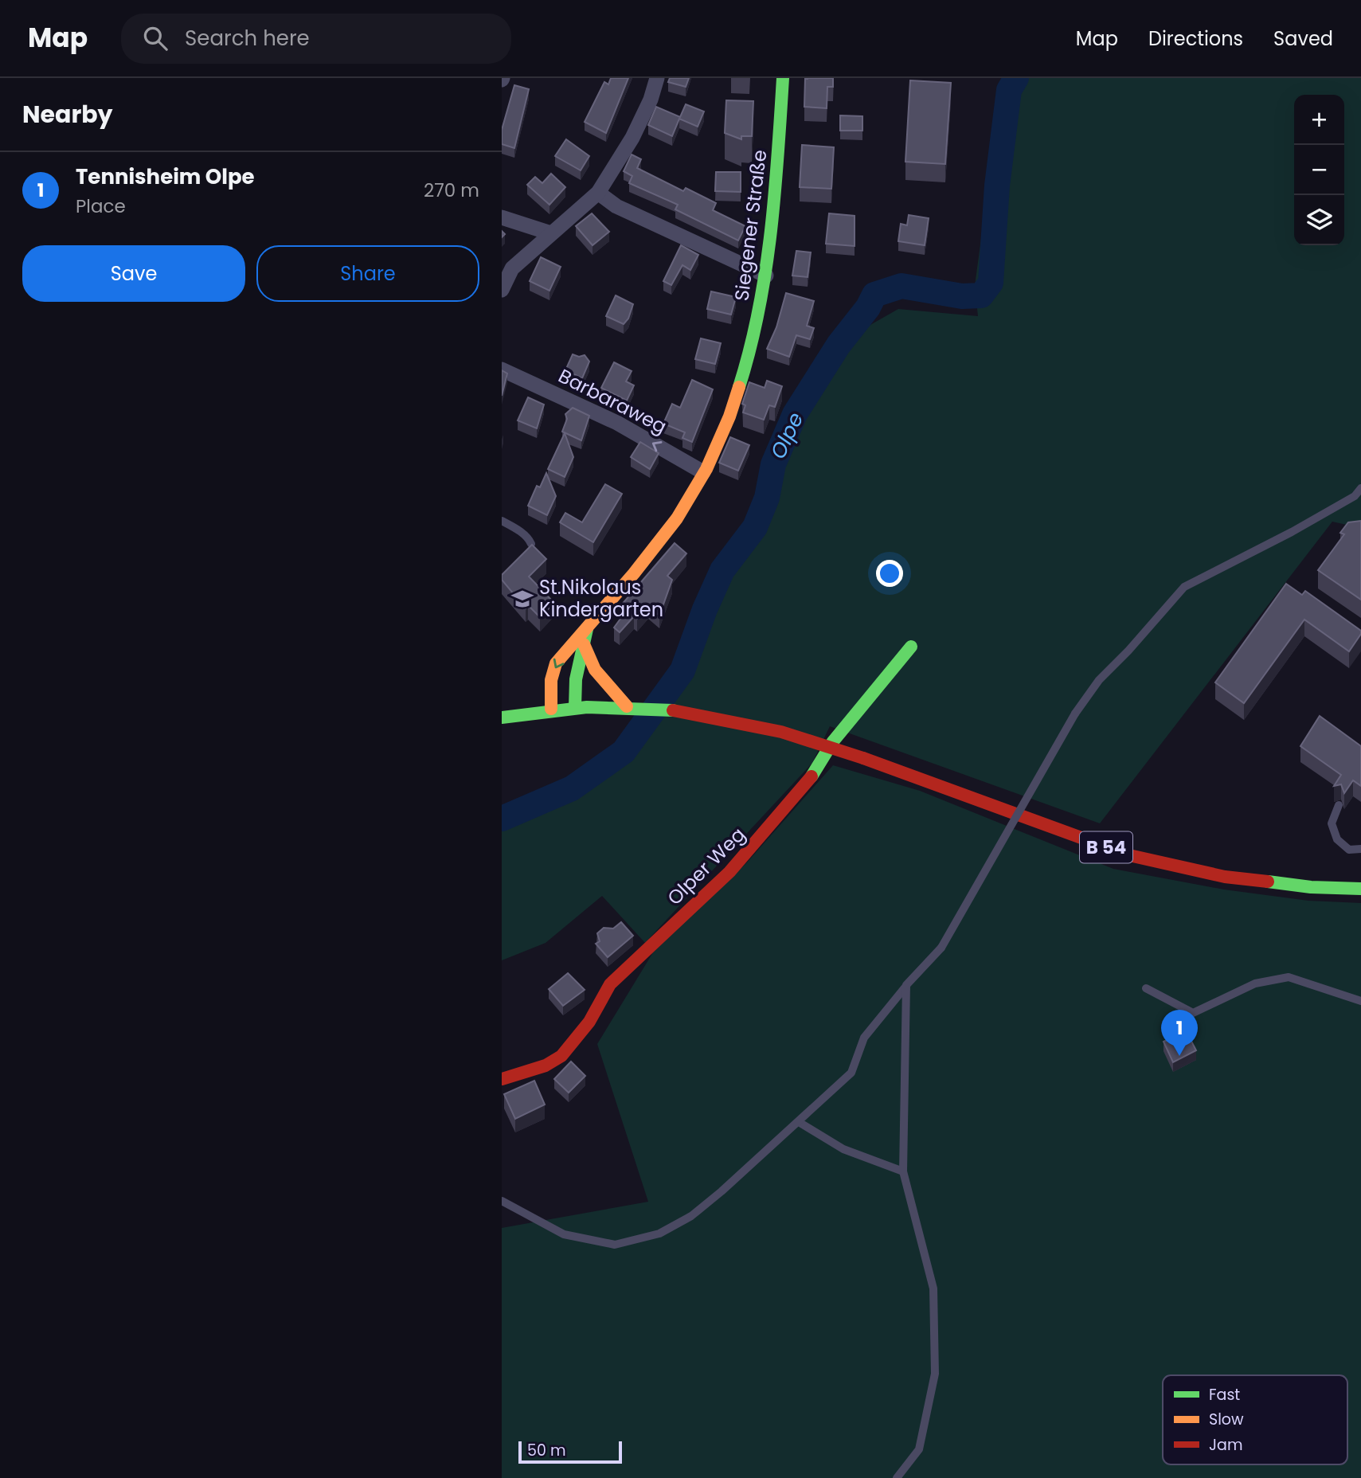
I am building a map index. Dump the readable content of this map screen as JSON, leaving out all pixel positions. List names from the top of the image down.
{
  "streets": {
    "street": [
      "Siegener Straße",
      "Barbaraweg",
      "B 54",
      "Olper Weg"
    ]
  },
  "crossings": [
    ["Siegener Straße", "Barbaraweg"],
    ["Siegener Straße", "B 54"]
  ],
  "one_way": ["Barbaraweg"],
  "water": ["Olpe"],
  "places": {
    "school or university": ["St.Nikolaus Kindergarten"]
  },
  "legend": ["Fast", "Slow", "Jam"],
  "scale_bar": "50 m",
  "page": {
    "header": "Map",
    "search": "Search here",
    "nav": ["Map", "Directions", "Saved"],
    "heading": "Nearby",
    "map_buttons": ["+", "−"],
    "list": [
      {
        "mark": "1",
        "name": "Tennisheim Olpe",
        "note": "Place",
        "value": "270 m"
      }
    ],
    "buttons": ["Save", "Share"],
    "pins": "1",
    "scale": "50 m"
  }
}
